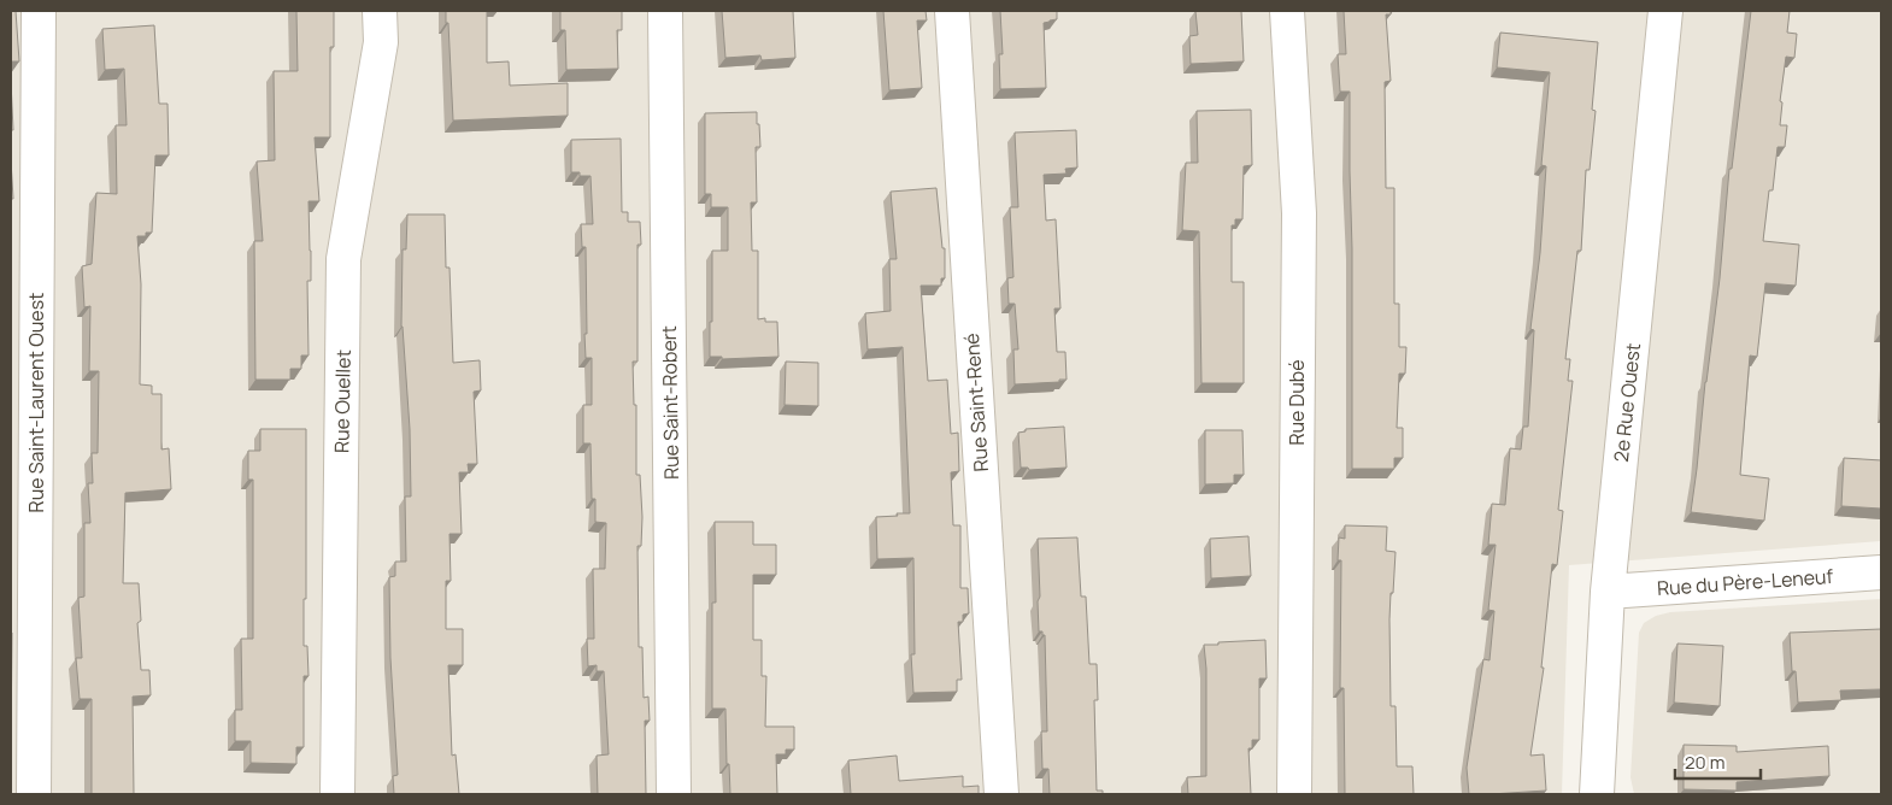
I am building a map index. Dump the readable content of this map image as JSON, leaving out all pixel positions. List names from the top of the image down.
{
  "streets": {
    "street": [
      "Rue Ouellet",
      "Rue Saint-Laurent Ouest",
      "Rue Saint-Robert",
      "Rue Saint-René",
      "Rue Dubé",
      "2e Rue Ouest",
      "Rue du Père-Leneuf"
    ]
  },
  "crossings": [
    ["2e Rue Ouest", "Rue du Père-Leneuf"]
  ],
  "scale_bar": "20 m"
}
